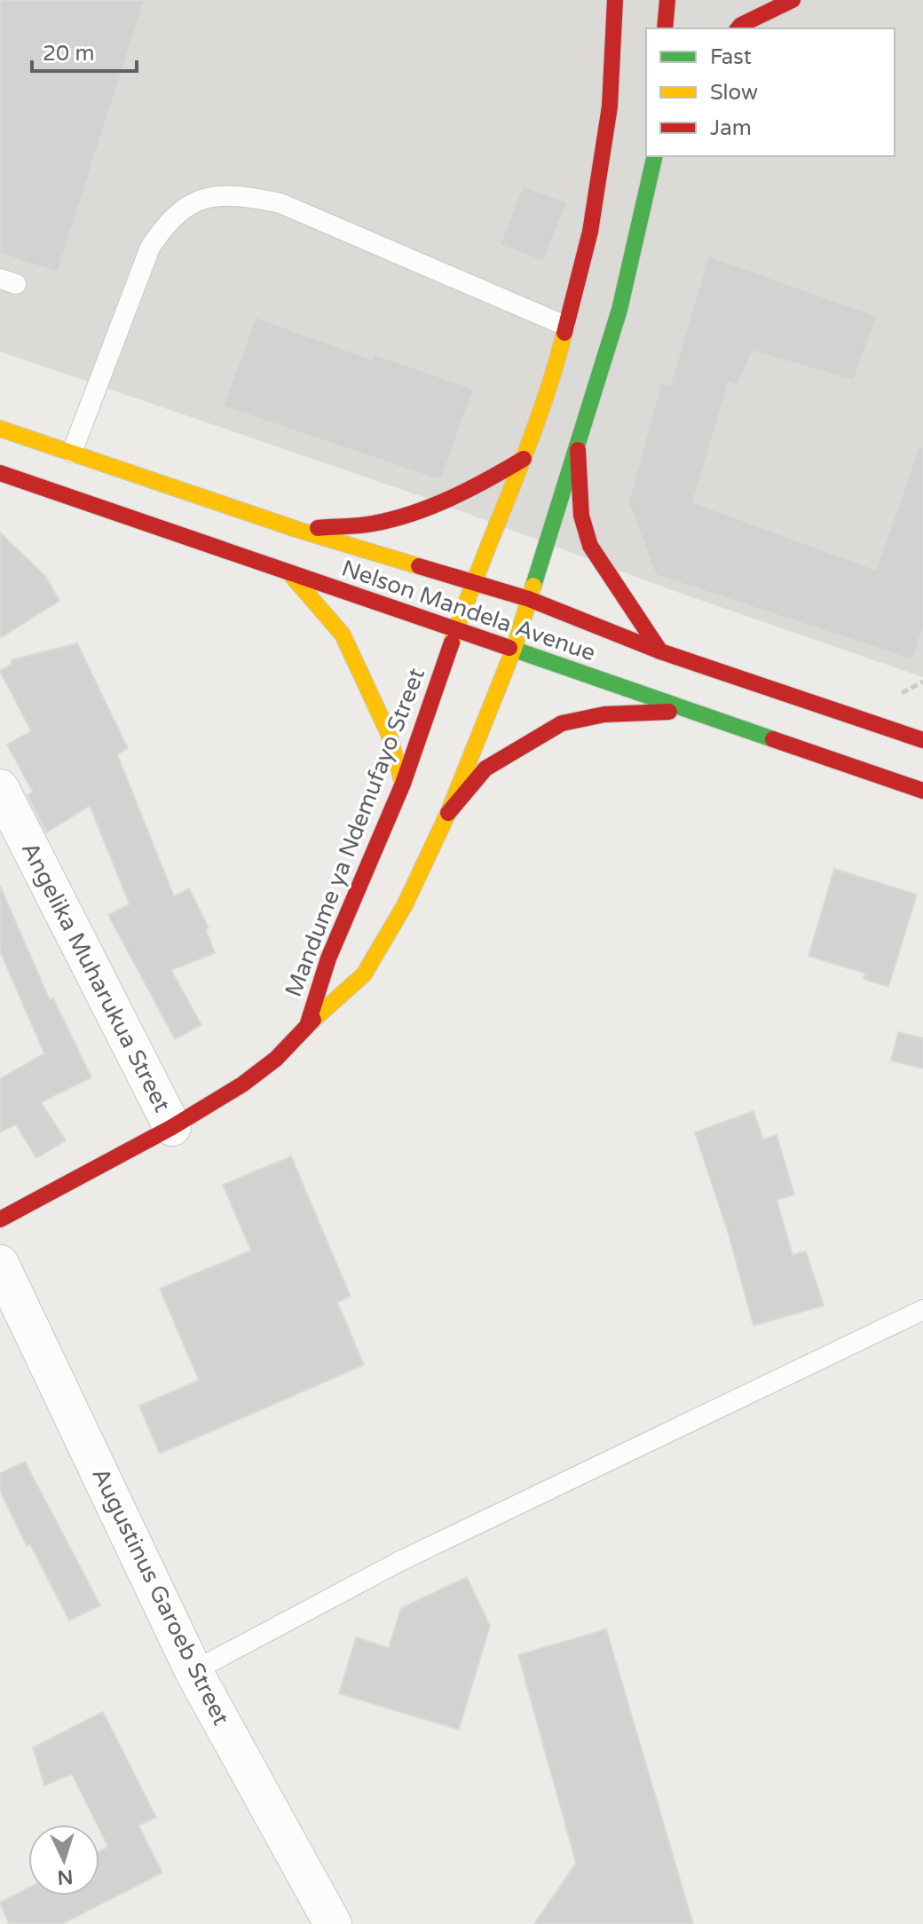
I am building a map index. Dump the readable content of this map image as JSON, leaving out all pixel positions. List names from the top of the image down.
{
  "streets": {
    "main road": ["Nelson Mandela Avenue", "Mandume ya Ndemufayo Street"],
    "street": ["Angelika Muharukua Street", "Augustinus Garoeb Street"]
  },
  "crossings": [
    ["Nelson Mandela Avenue", "Mandume ya Ndemufayo Street"],
    ["Mandume ya Ndemufayo Street", "Angelika Muharukua Street"]
  ],
  "legend": ["Fast", "Slow", "Jam"],
  "scale_bar": "20 m",
  "north": "bottom"
}
